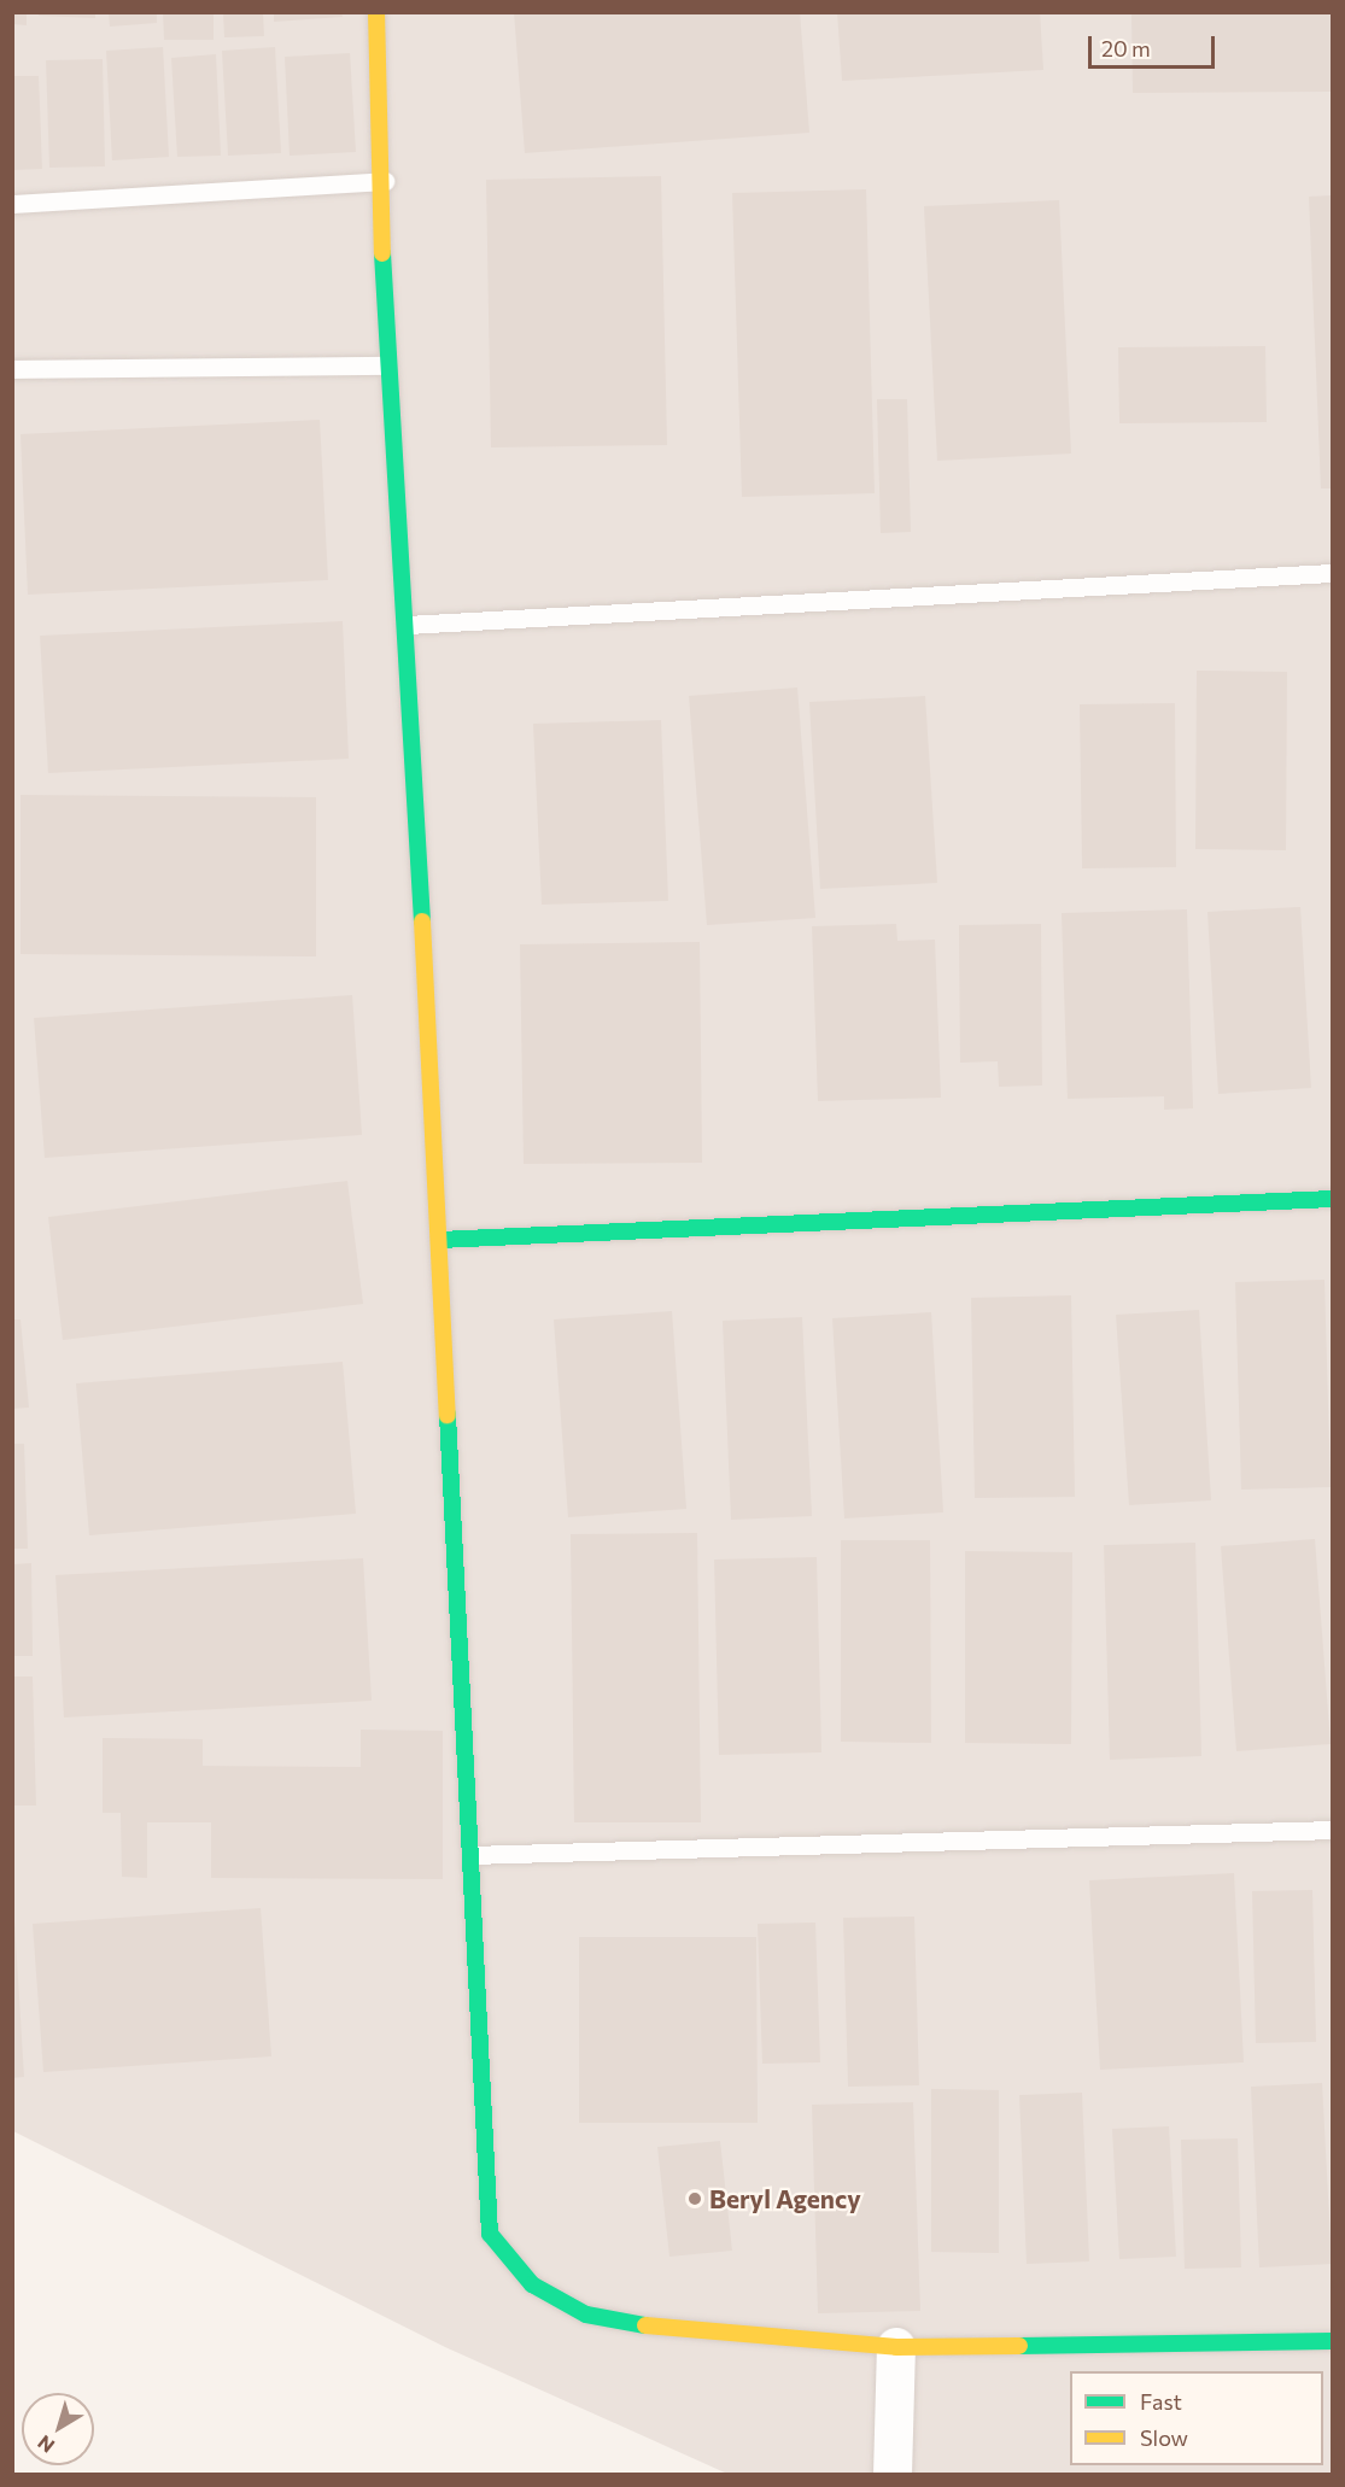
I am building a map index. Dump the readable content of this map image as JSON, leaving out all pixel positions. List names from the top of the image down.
{
  "places": ["Beryl Agency"],
  "legend": ["Fast", "Slow"],
  "scale_bar": "20 m",
  "north": "bottom left"
}
